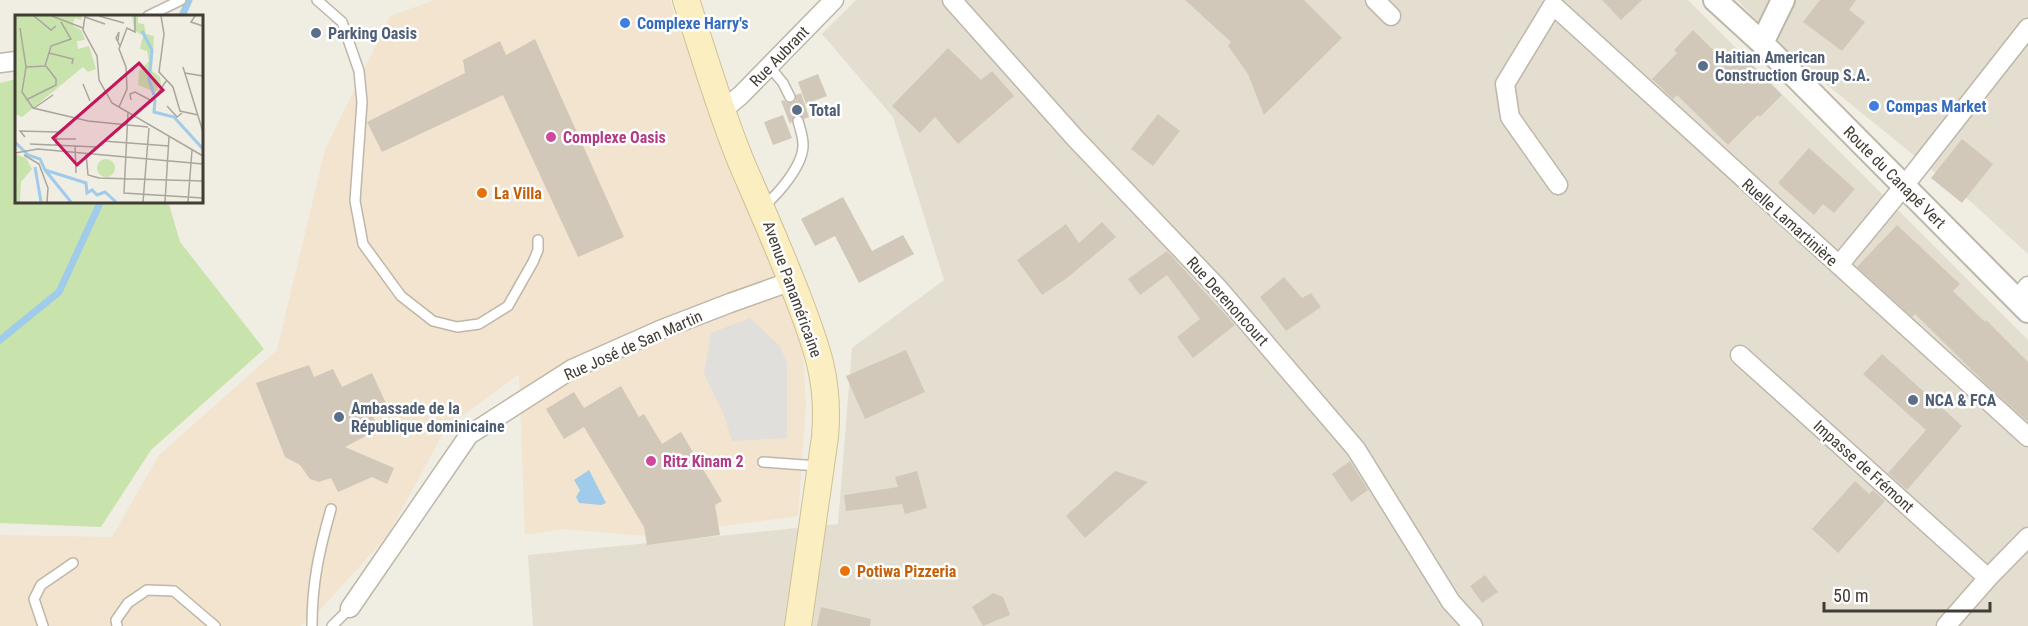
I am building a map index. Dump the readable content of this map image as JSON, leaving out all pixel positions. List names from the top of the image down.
{
  "streets": {
    "main road": ["Avenue Panaméricaine"],
    "street": [
      "Rue Aubrant",
      "Route du Canapé Vert",
      "Ruelle Lamartinière",
      "Rue Derenoncourt",
      "Rue José de San Martin",
      "Impasse de Frémont"
    ]
  },
  "crossings": [
    ["Rue Aubrant", "Avenue Panaméricaine"],
    ["Avenue Panaméricaine", "Rue José de San Martin"]
  ],
  "places": [
    "Complexe Harry's",
    "Parking Oasis",
    "Haitian American Construction Group S.A.",
    "Compas Market",
    "Total",
    "Complexe Oasis",
    "La Villa",
    "NCA & FCA",
    "Ambassade de la République dominicaine",
    "Ritz Kinam 2",
    "Potiwa Pizzeria"
  ],
  "scale_bar": "50 m"
}
